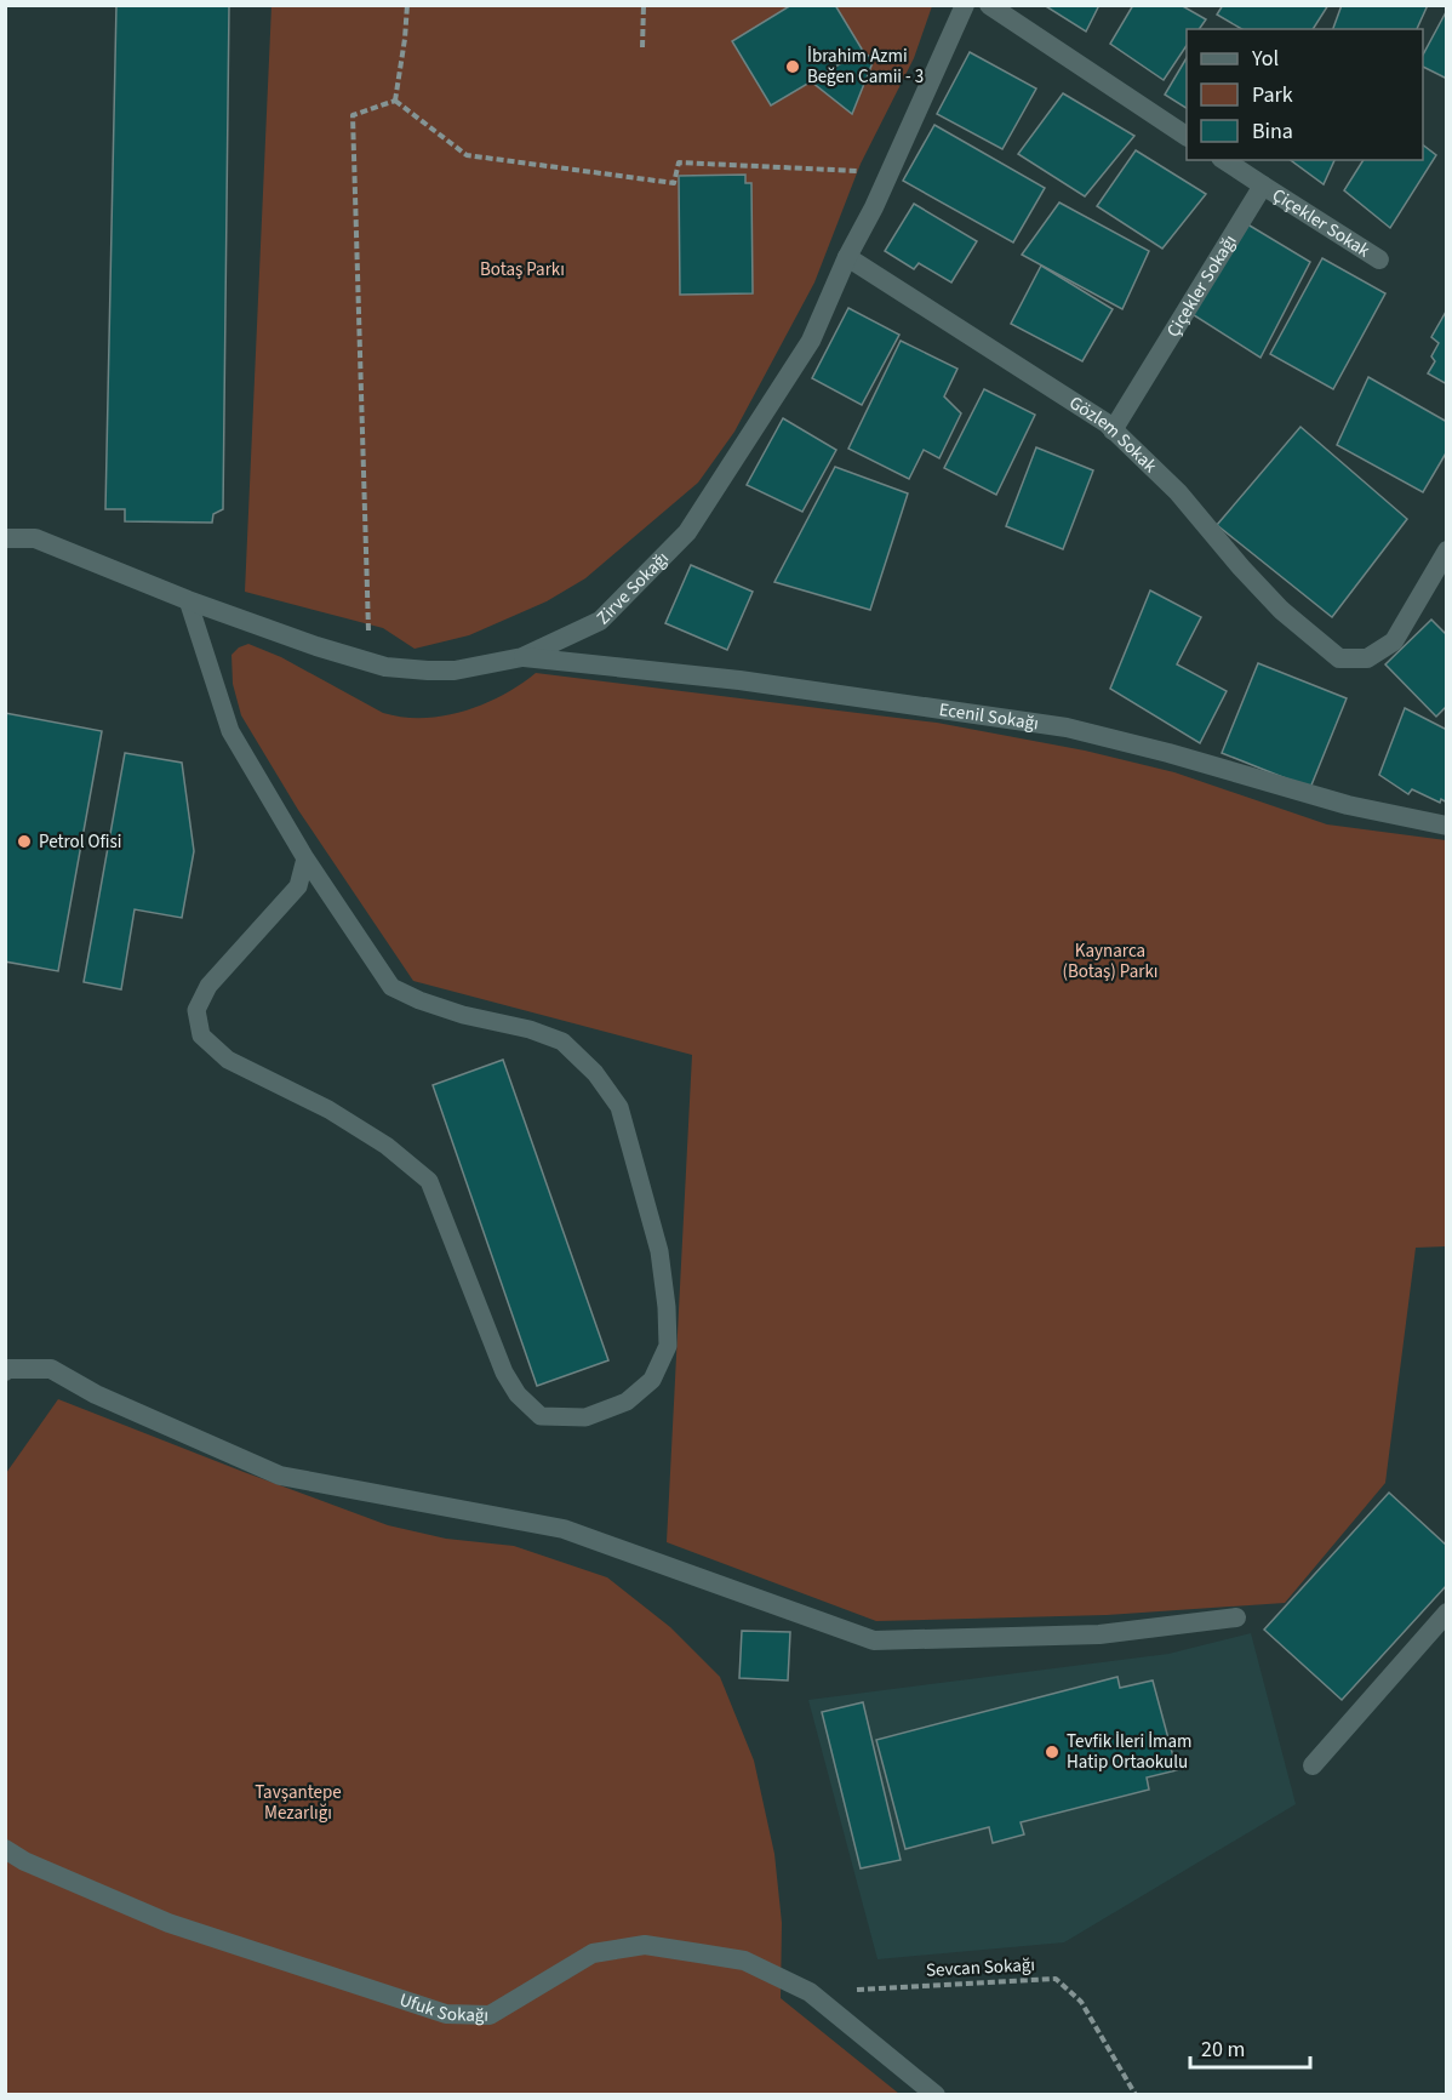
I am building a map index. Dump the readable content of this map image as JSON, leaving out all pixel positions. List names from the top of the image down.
{
  "streets": {
    "street": [
      "Çiçekler Sokak",
      "Çiçekler Sokağı",
      "Gözlem Sokak",
      "Zirve Sokağı",
      "Ecenil Sokağı",
      "Ufuk Sokağı"
    ],
    "path": ["Sevcan Sokağı"]
  },
  "crossings": [
    ["Çiçekler Sokak", "Çiçekler Sokağı"],
    ["Çiçekler Sokağı", "Gözlem Sokak"],
    ["Gözlem Sokak", "Zirve Sokağı"],
    ["Zirve Sokağı", "Ecenil Sokağı"],
    ["Sevcan Sokağı", "Ufuk Sokağı"]
  ],
  "parks": ["Botaş Parkı", "Kaynarca (Botaş) Parkı", "Tavşantepe Mezarlığı"],
  "places": ["İbrahim Azmi Beğen Camii - 3", "Petrol Ofisi", "Tevfik İleri İmam Hatip Ortaokulu"],
  "legend": ["Yol", "Park", "Bina"],
  "scale_bar": "20 m"
}
